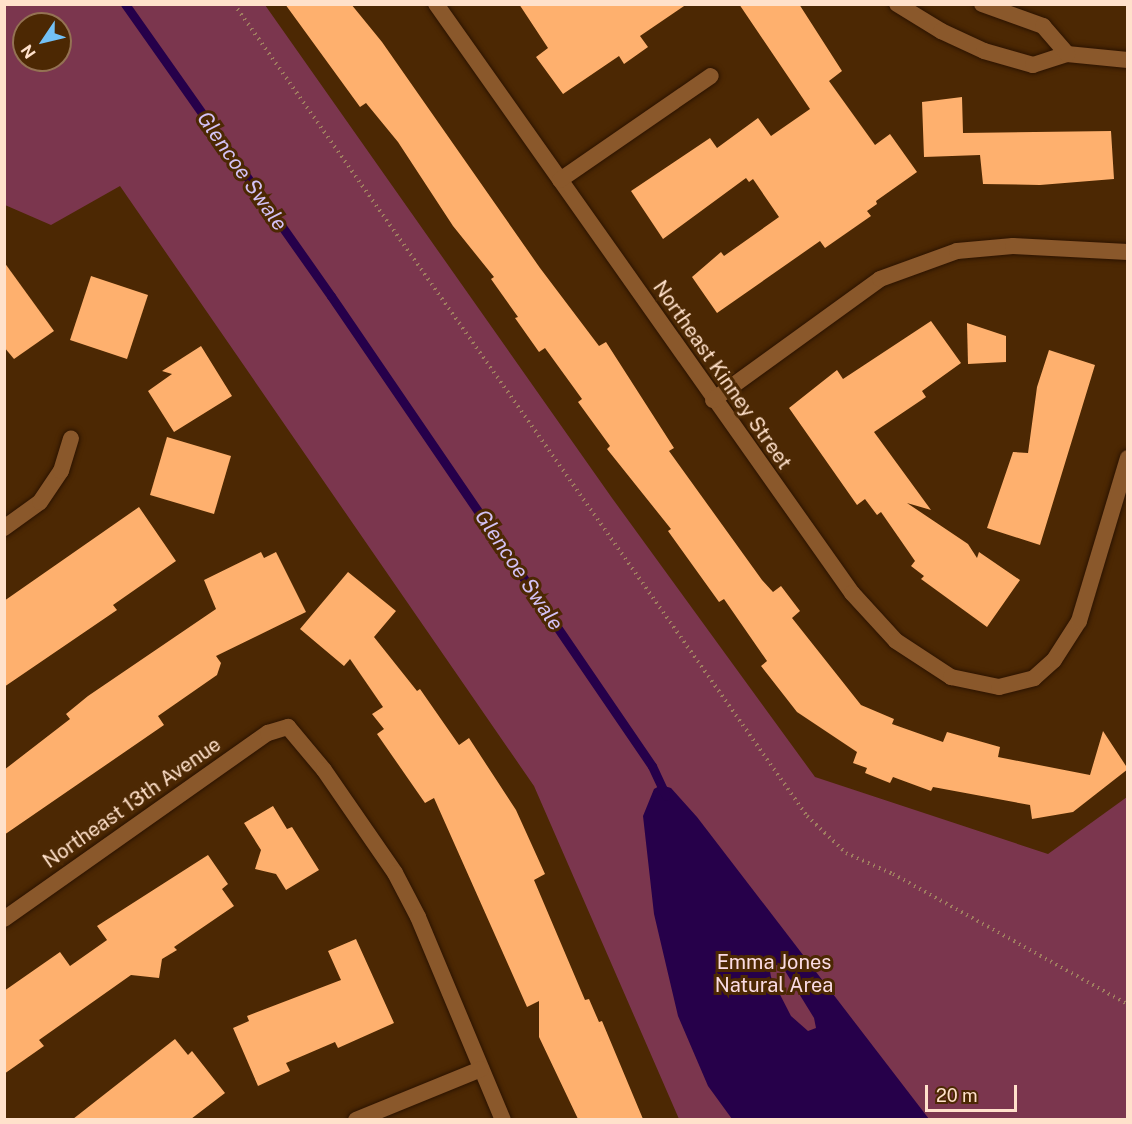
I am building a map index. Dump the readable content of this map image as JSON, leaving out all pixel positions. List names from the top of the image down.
{
  "streets": {
    "street": ["Northeast Kinney Street", "Northeast 13th Avenue"]
  },
  "water": ["Glencoe Swale"],
  "parks": ["Emma Jones Natural Area"],
  "scale_bar": "20 m",
  "north": "bottom left"
}
